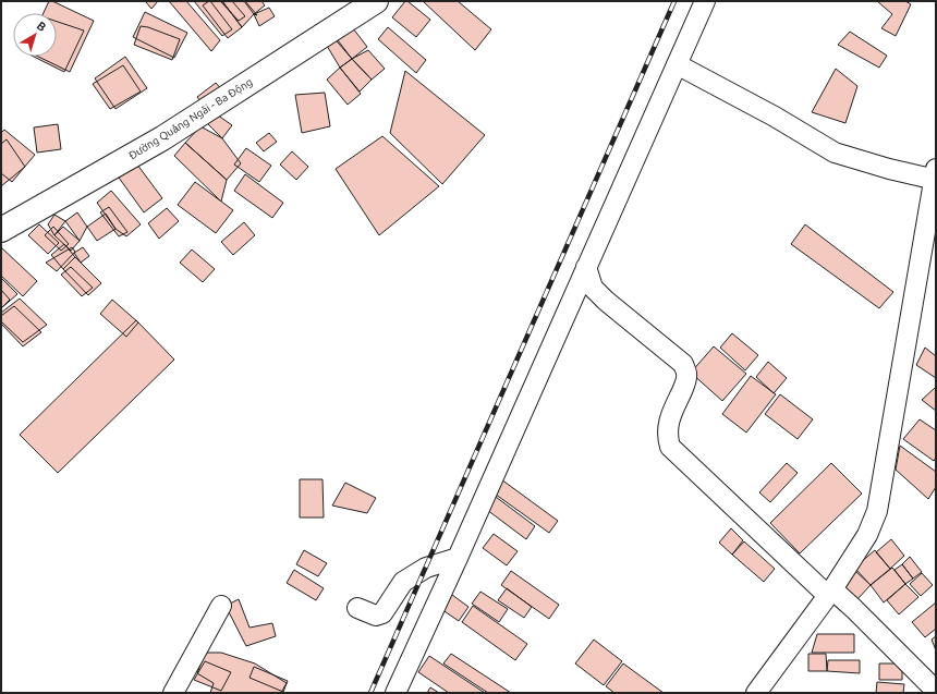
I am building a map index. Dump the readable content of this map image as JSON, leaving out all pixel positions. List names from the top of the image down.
{
  "streets": {
    "main road": ["Đường Quảng Ngãi - Ba Động"]
  },
  "north": "top right"
}
